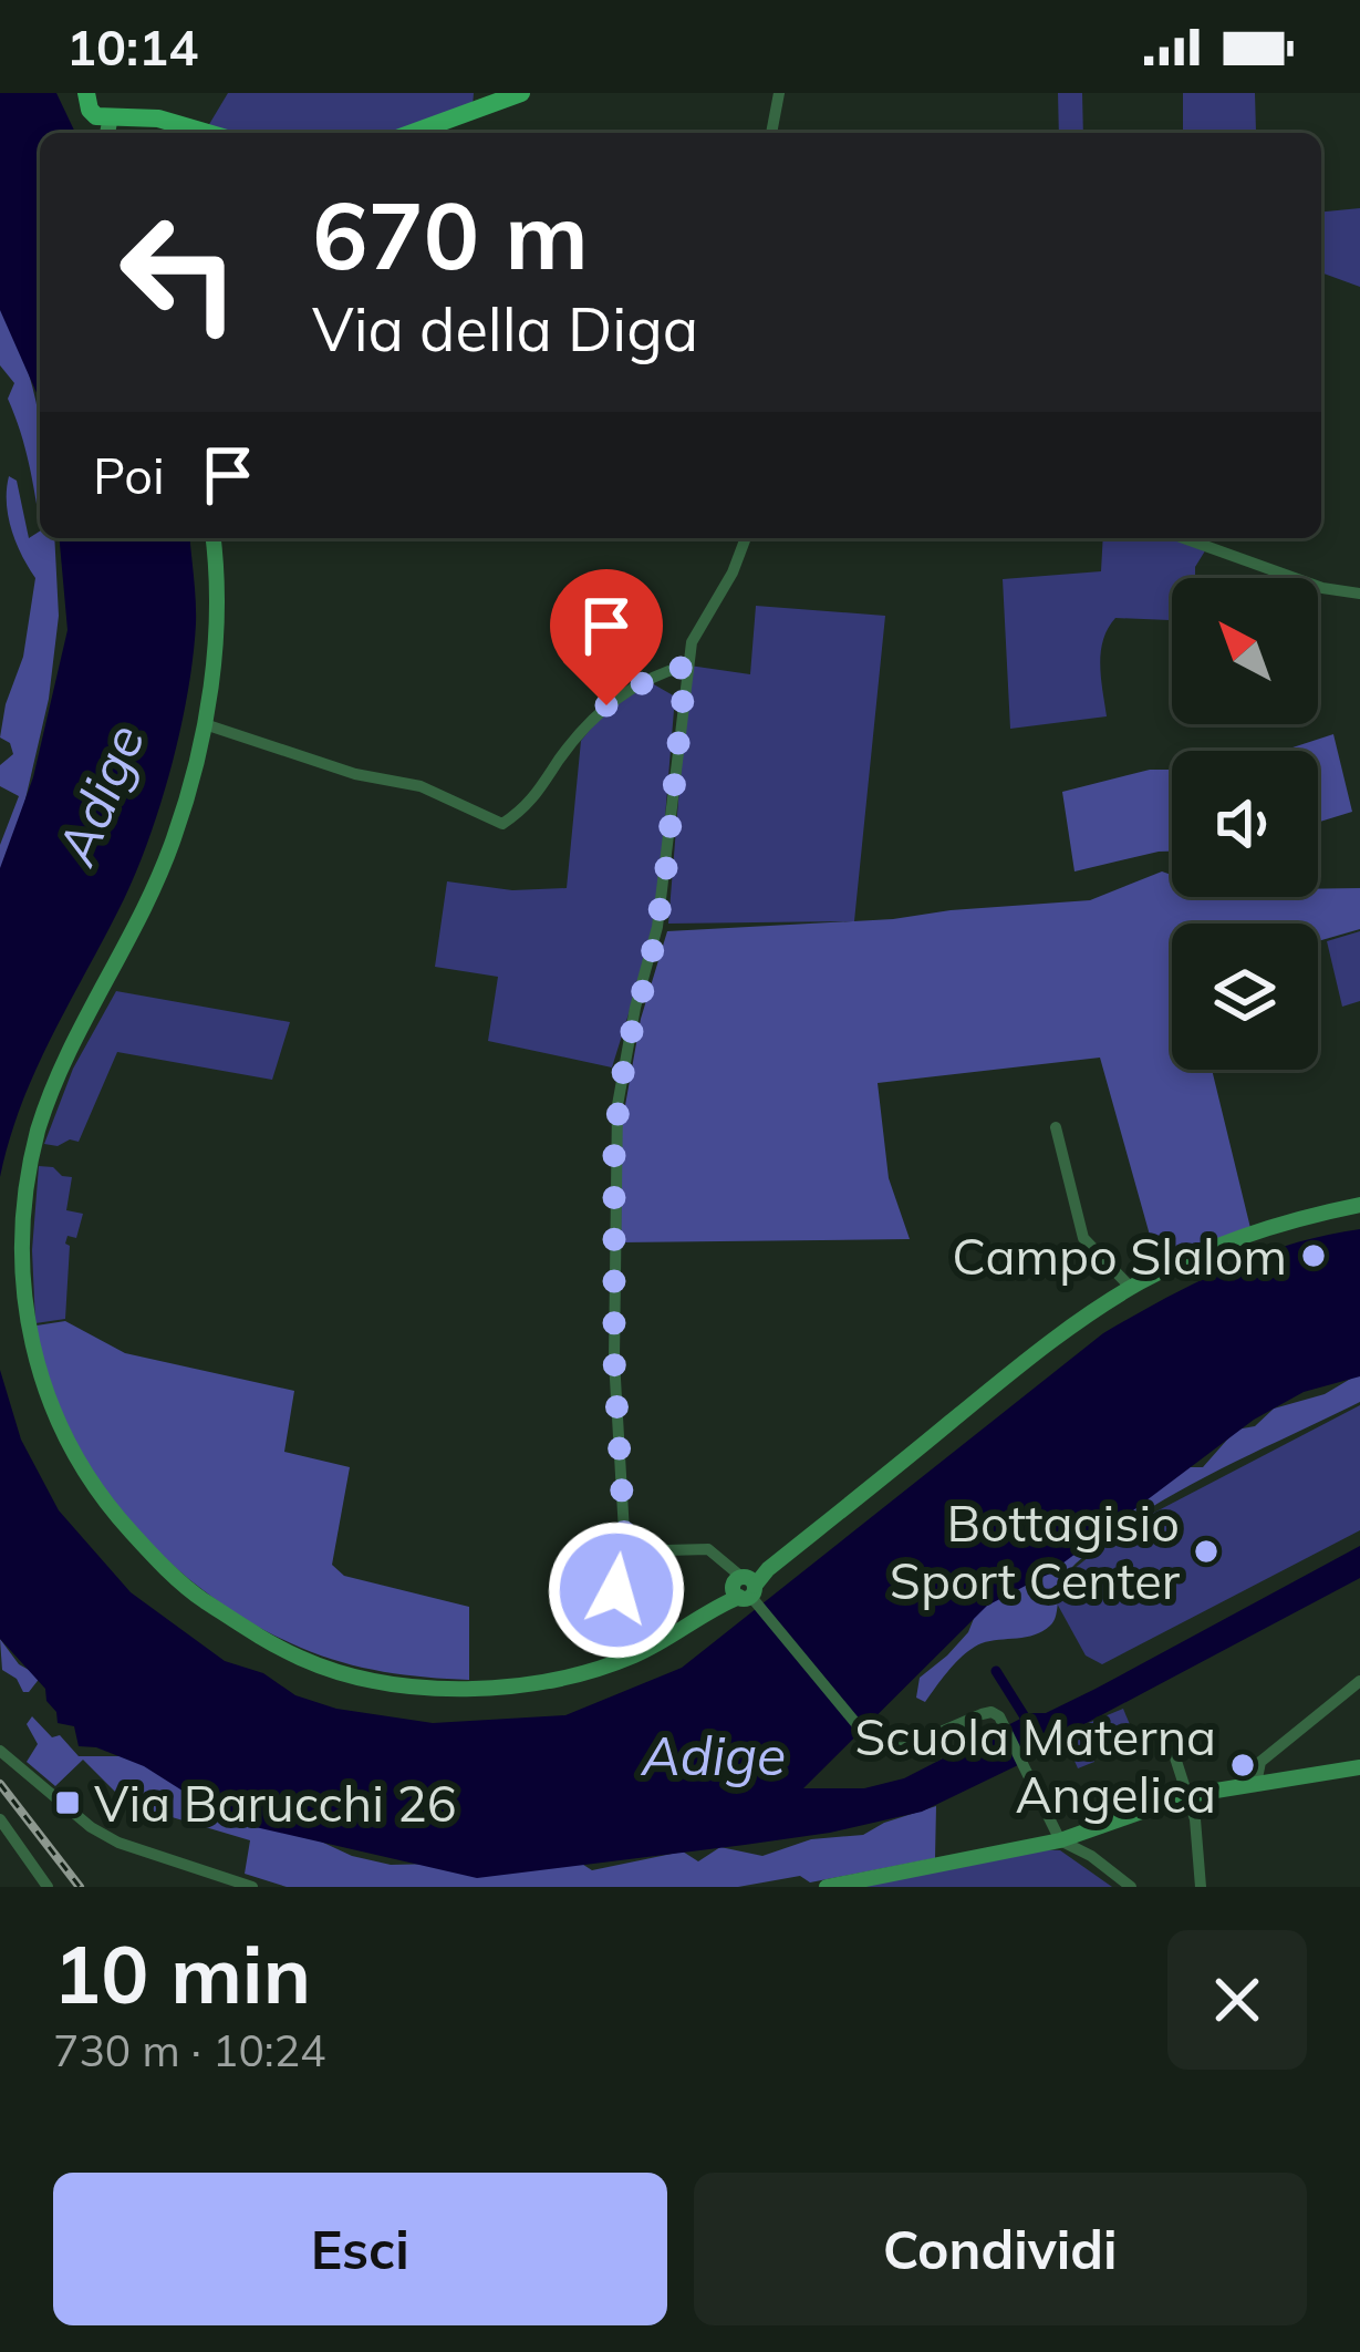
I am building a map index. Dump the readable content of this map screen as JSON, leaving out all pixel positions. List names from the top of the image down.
{
  "water": ["Adige"],
  "places": {
    "other": ["Campo Slalom", "Bottagisio Sport Center", "Scuola Materna Angelica"],
    "transit": ["Via Barucchi 26"]
  },
  "north": "top left",
  "page": {
    "status": "10:14",
    "turn": ["670 m", "Via della Diga"],
    "then": "Poi",
    "heading": ["10 min", "730 m · 10:24"],
    "buttons": ["Esci", "Condividi"]
  }
}
